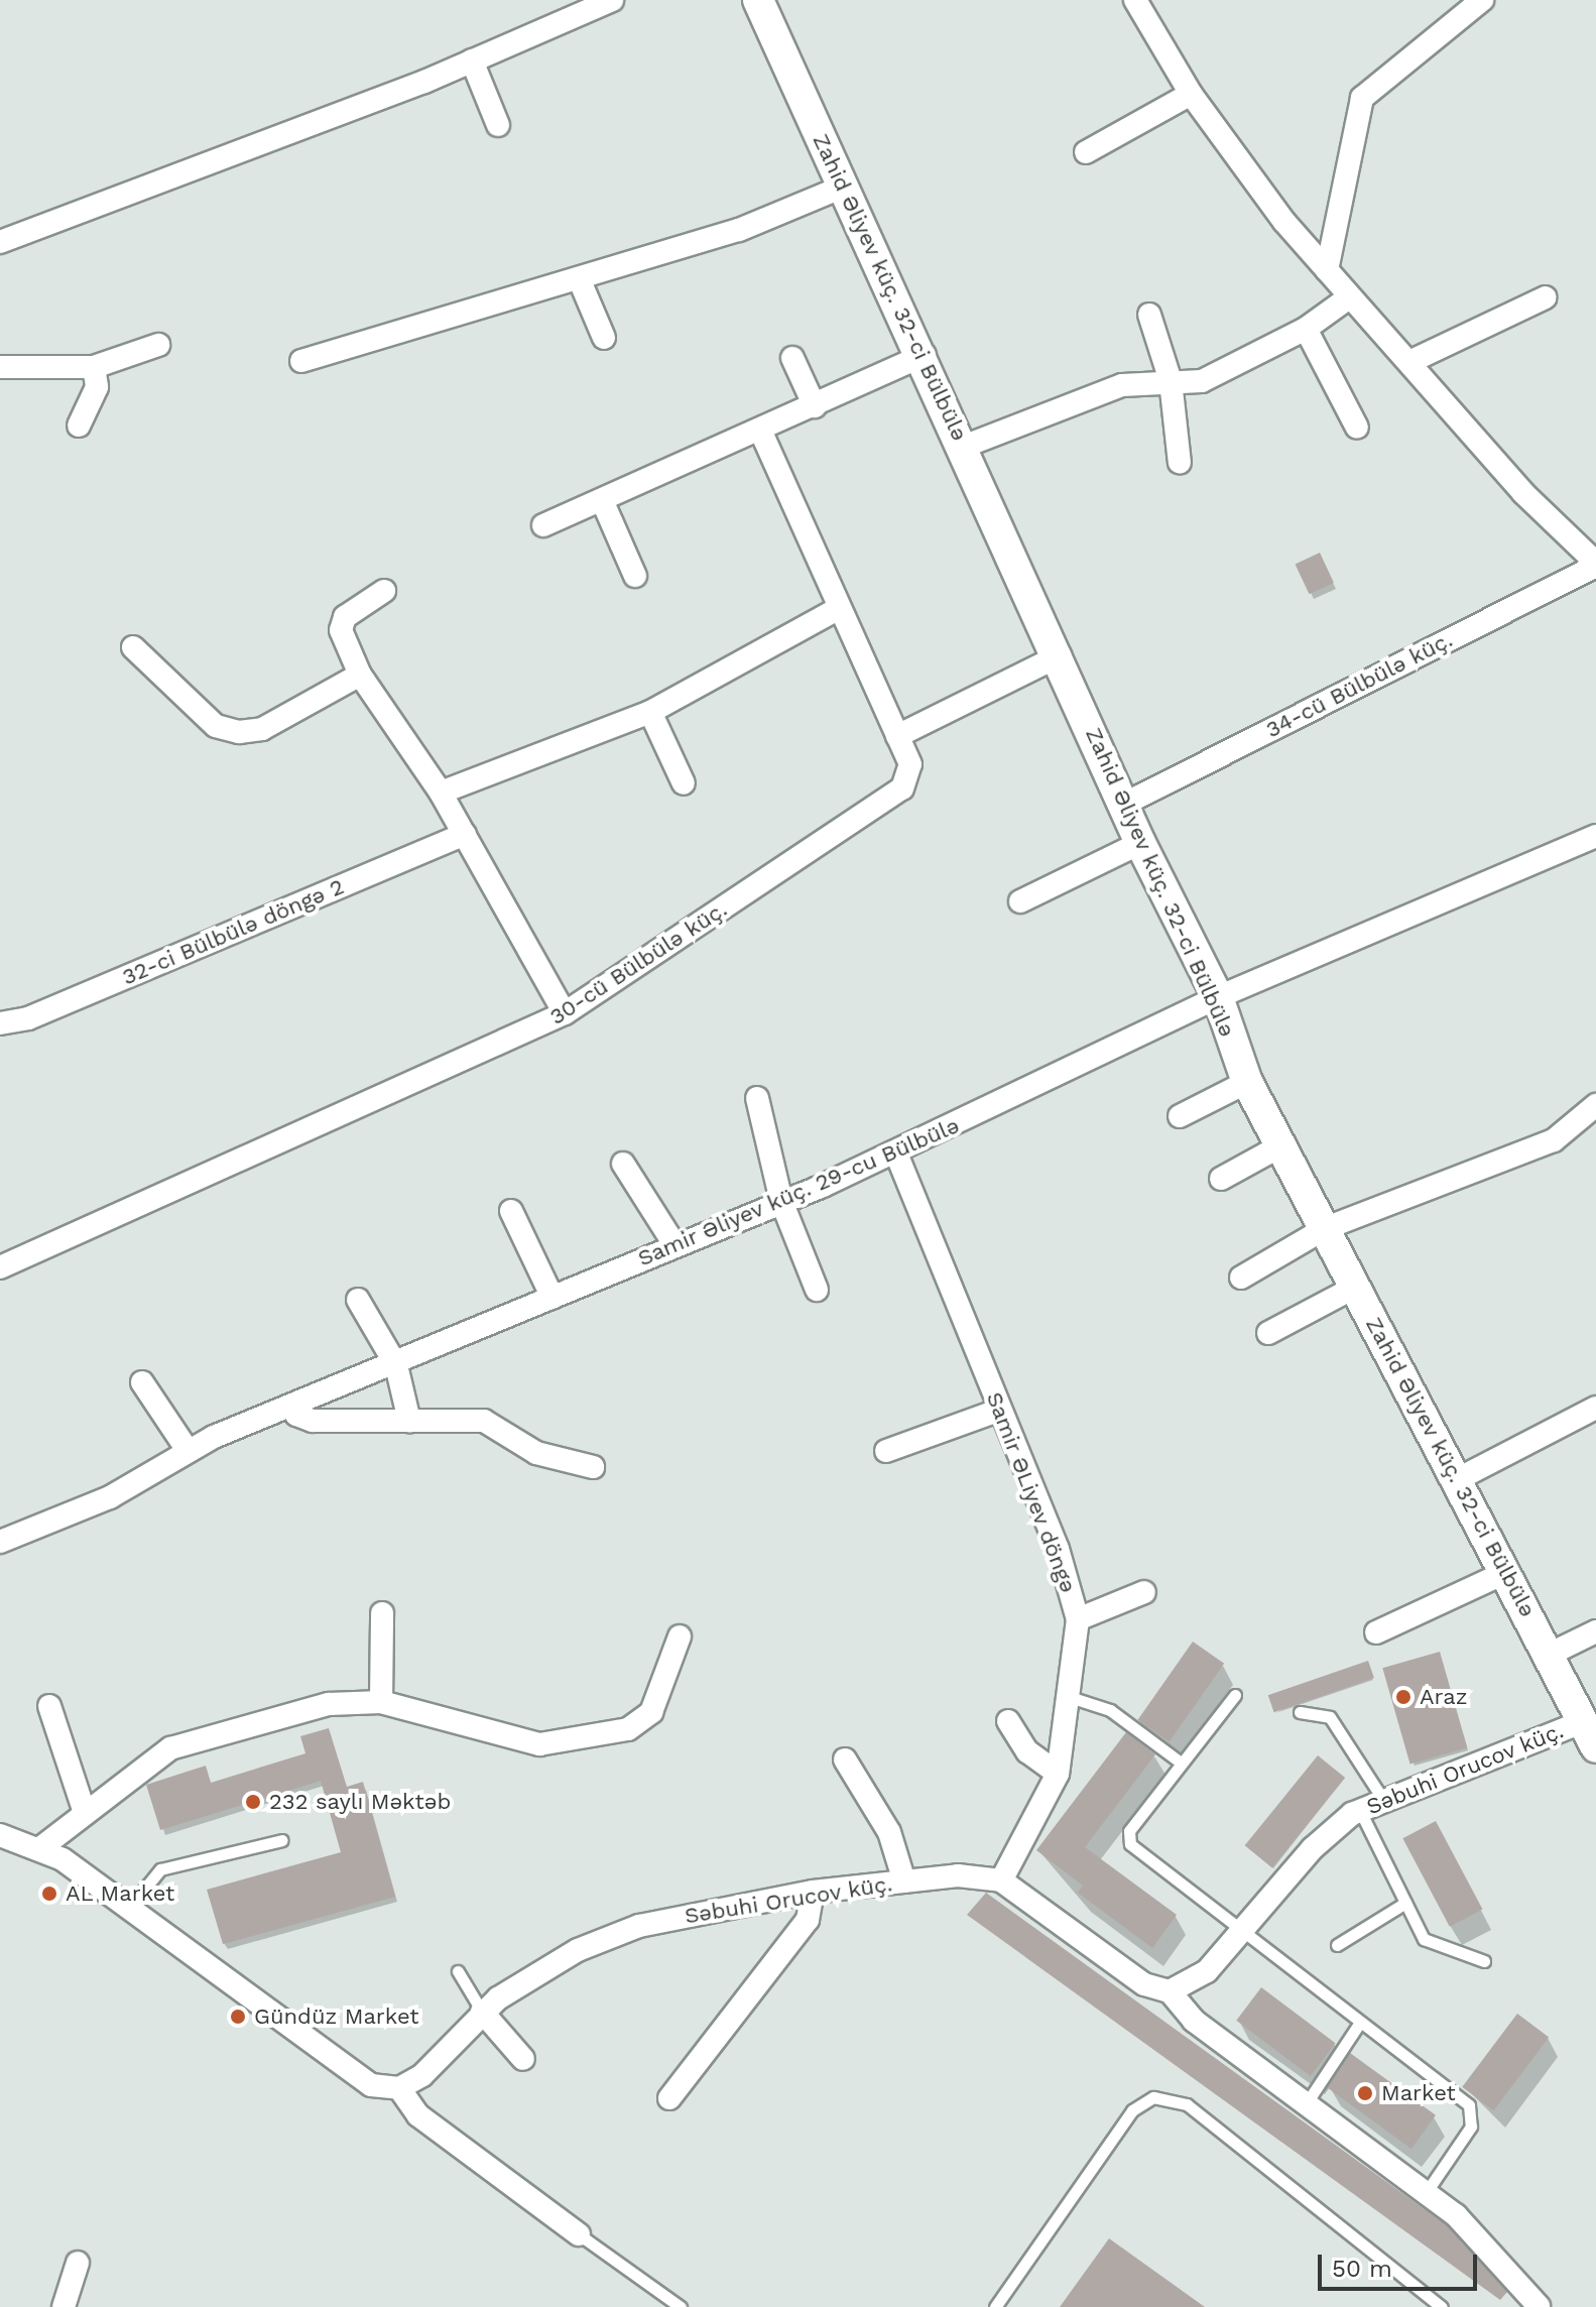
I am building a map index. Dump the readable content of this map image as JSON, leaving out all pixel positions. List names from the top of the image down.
{
  "streets": {
    "street": [
      "Zahid Əliyev küç. 32-ci Bülbülə",
      "34-cü Bülbülə küç.",
      "32-ci Bülbülə döngə 2",
      "30-cü Bülbülə küç.",
      "Samir Əliyev küç. 29-cu Bülbülə",
      "Samir ƏLiyev döngə",
      "Səbuhi Orucov küç."
    ]
  },
  "crossings": [
    ["Zahid Əliyev küç. 32-ci Bülbülə", "34-cü Bülbülə küç."],
    ["Zahid Əliyev küç. 32-ci Bülbülə", "Samir Əliyev küç. 29-cu Bülbülə"],
    ["Zahid Əliyev küç. 32-ci Bülbülə", "Səbuhi Orucov küç."],
    ["Samir Əliyev küç. 29-cu Bülbülə", "Samir ƏLiyev döngə"],
    ["Samir ƏLiyev döngə", "Səbuhi Orucov küç."]
  ],
  "places": [
    "Araz",
    "232 saylı Məktəb",
    "AL Market",
    "Gündüz Market",
    "Market"
  ],
  "scale_bar": "50 m"
}
